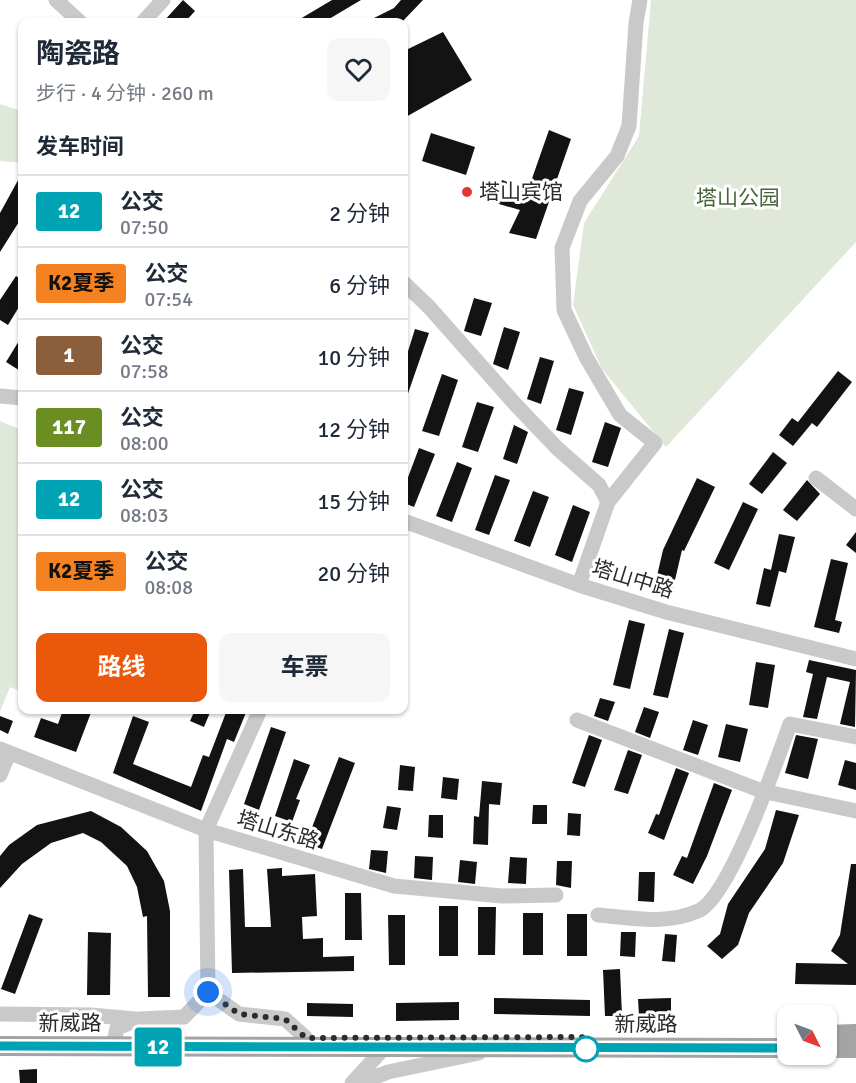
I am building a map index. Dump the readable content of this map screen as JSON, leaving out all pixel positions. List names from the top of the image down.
{
  "streets": {
    "main road": ["新威路"],
    "street": ["塔山中路", "塔山东路"]
  },
  "parks": ["塔山公园"],
  "places": ["塔山宾馆"],
  "lines": ["bus line 12"],
  "north": "bottom right",
  "page": {
    "on_map": "12",
    "heading": [
      ["陶瓷路", "步行 · 4 分钟 · 260 m"],
      "发车时间"
    ],
    "list": [
      {
        "mark": "12",
        "name": "公交",
        "note": "07:50",
        "value": "2 分钟"
      },
      {
        "mark": "K2夏季",
        "name": "公交",
        "note": "07:54",
        "value": "6 分钟"
      },
      {
        "mark": "1",
        "name": "公交",
        "note": "07:58",
        "value": "10 分钟"
      },
      {
        "mark": "117",
        "name": "公交",
        "note": "08:00",
        "value": "12 分钟"
      },
      {
        "mark": "12",
        "name": "公交",
        "note": "08:03",
        "value": "15 分钟"
      },
      {
        "mark": "K2夏季",
        "name": "公交",
        "note": "08:08",
        "value": "20 分钟"
      }
    ],
    "buttons": ["路线", "车票"]
  }
}
